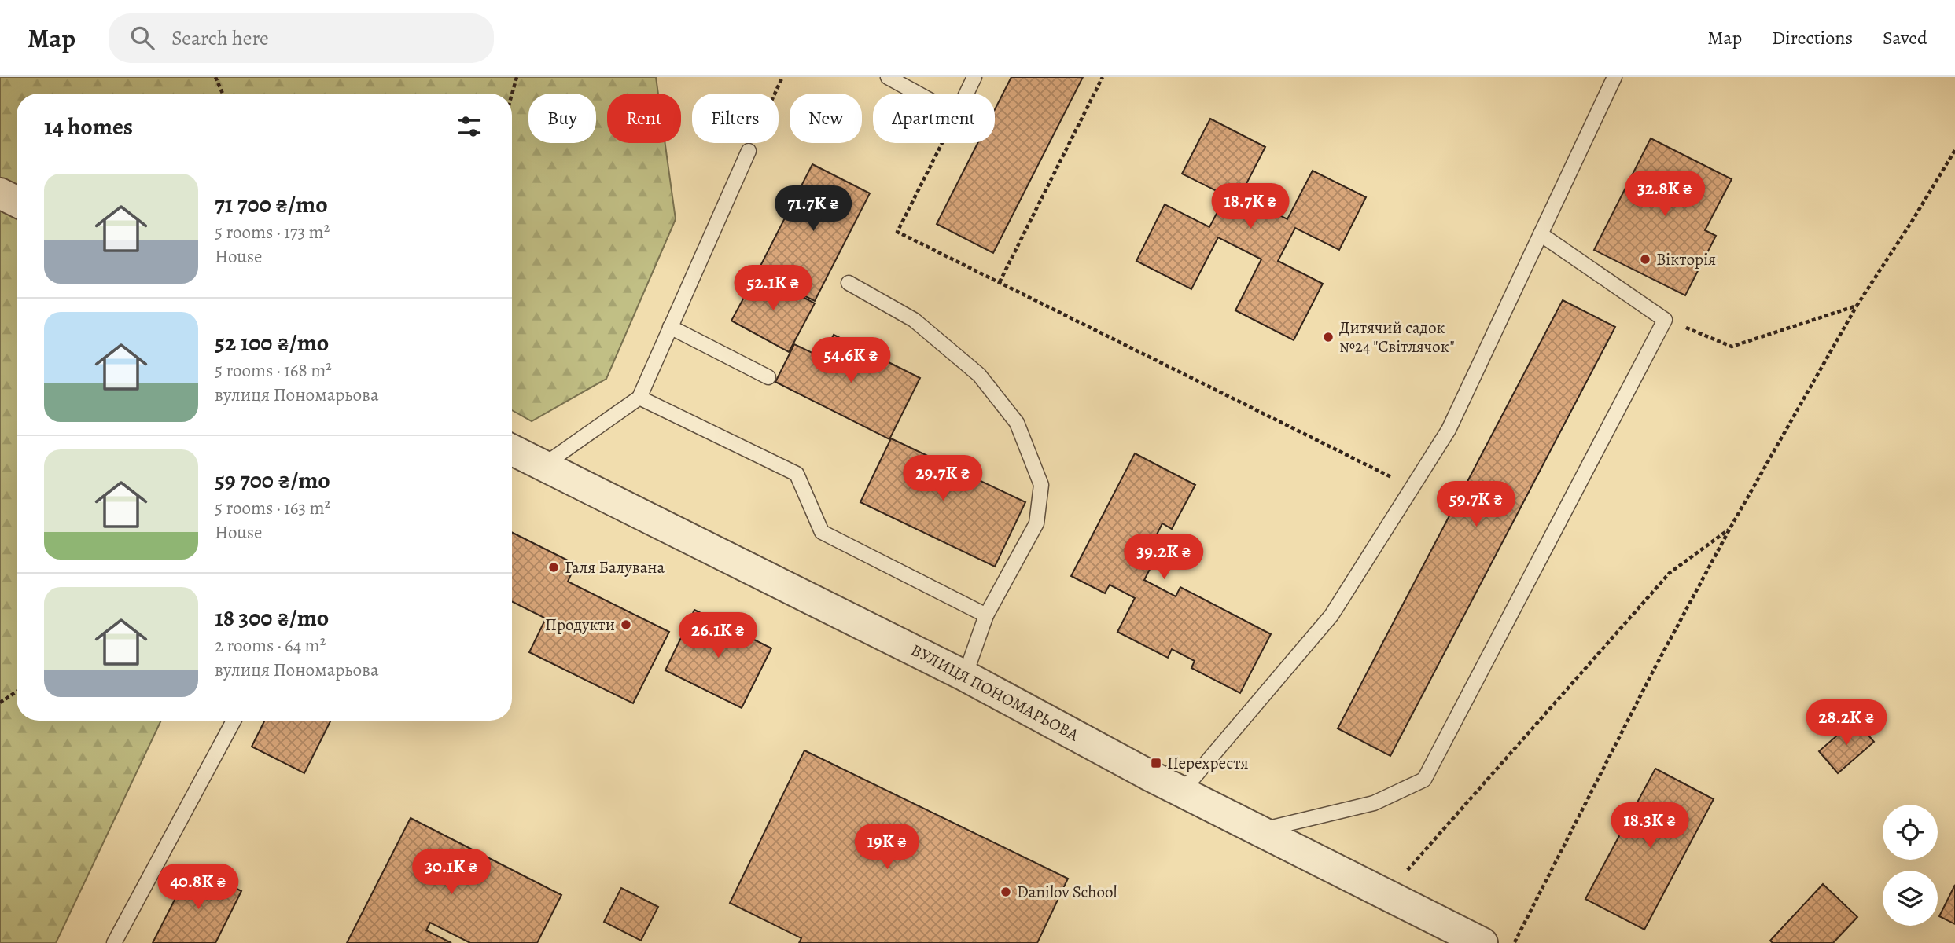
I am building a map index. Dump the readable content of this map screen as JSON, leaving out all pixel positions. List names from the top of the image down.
{
  "streets": {
    "street": ["ВУЛИЦЯ ПОНОМАРЬОВА"]
  },
  "places": {
    "other": [
      "Вікторія",
      "Дитячий садок №24 \"Світлячок\"",
      "Галя Балувана",
      "Продукти",
      "Danilov School"
    ],
    "transit": ["Перехрестя"]
  },
  "page": {
    "header": "Map",
    "search": "Search here",
    "nav": ["Map", "Directions", "Saved"],
    "chip": [
      "Buy",
      "Rent",
      "Filters",
      "New",
      "Apartment"
    ],
    "heading": "14 homes",
    "list": [
      {
        "name": "71 700 ₴/mo",
        "note": "5 rooms · 173 m² · House"
      },
      {
        "name": "52 100 ₴/mo",
        "note": "5 rooms · 168 m² · вулиця Пономарьова"
      },
      {
        "name": "59 700 ₴/mo",
        "note": "5 rooms · 163 m² · House"
      },
      {
        "name": "18 300 ₴/mo",
        "note": "2 rooms · 64 m² · вулиця Пономарьова"
      }
    ],
    "price": [
      "32.8K ₴",
      "18.7K ₴",
      "71.7K ₴",
      "52.1K ₴",
      "54.6K ₴",
      "29.7K ₴",
      "59.7K ₴",
      "39.2K ₴",
      "26.1K ₴",
      "28.2K ₴",
      "18.3K ₴",
      "19K ₴",
      "30.1K ₴",
      "40.8K ₴"
    ]
  }
}
